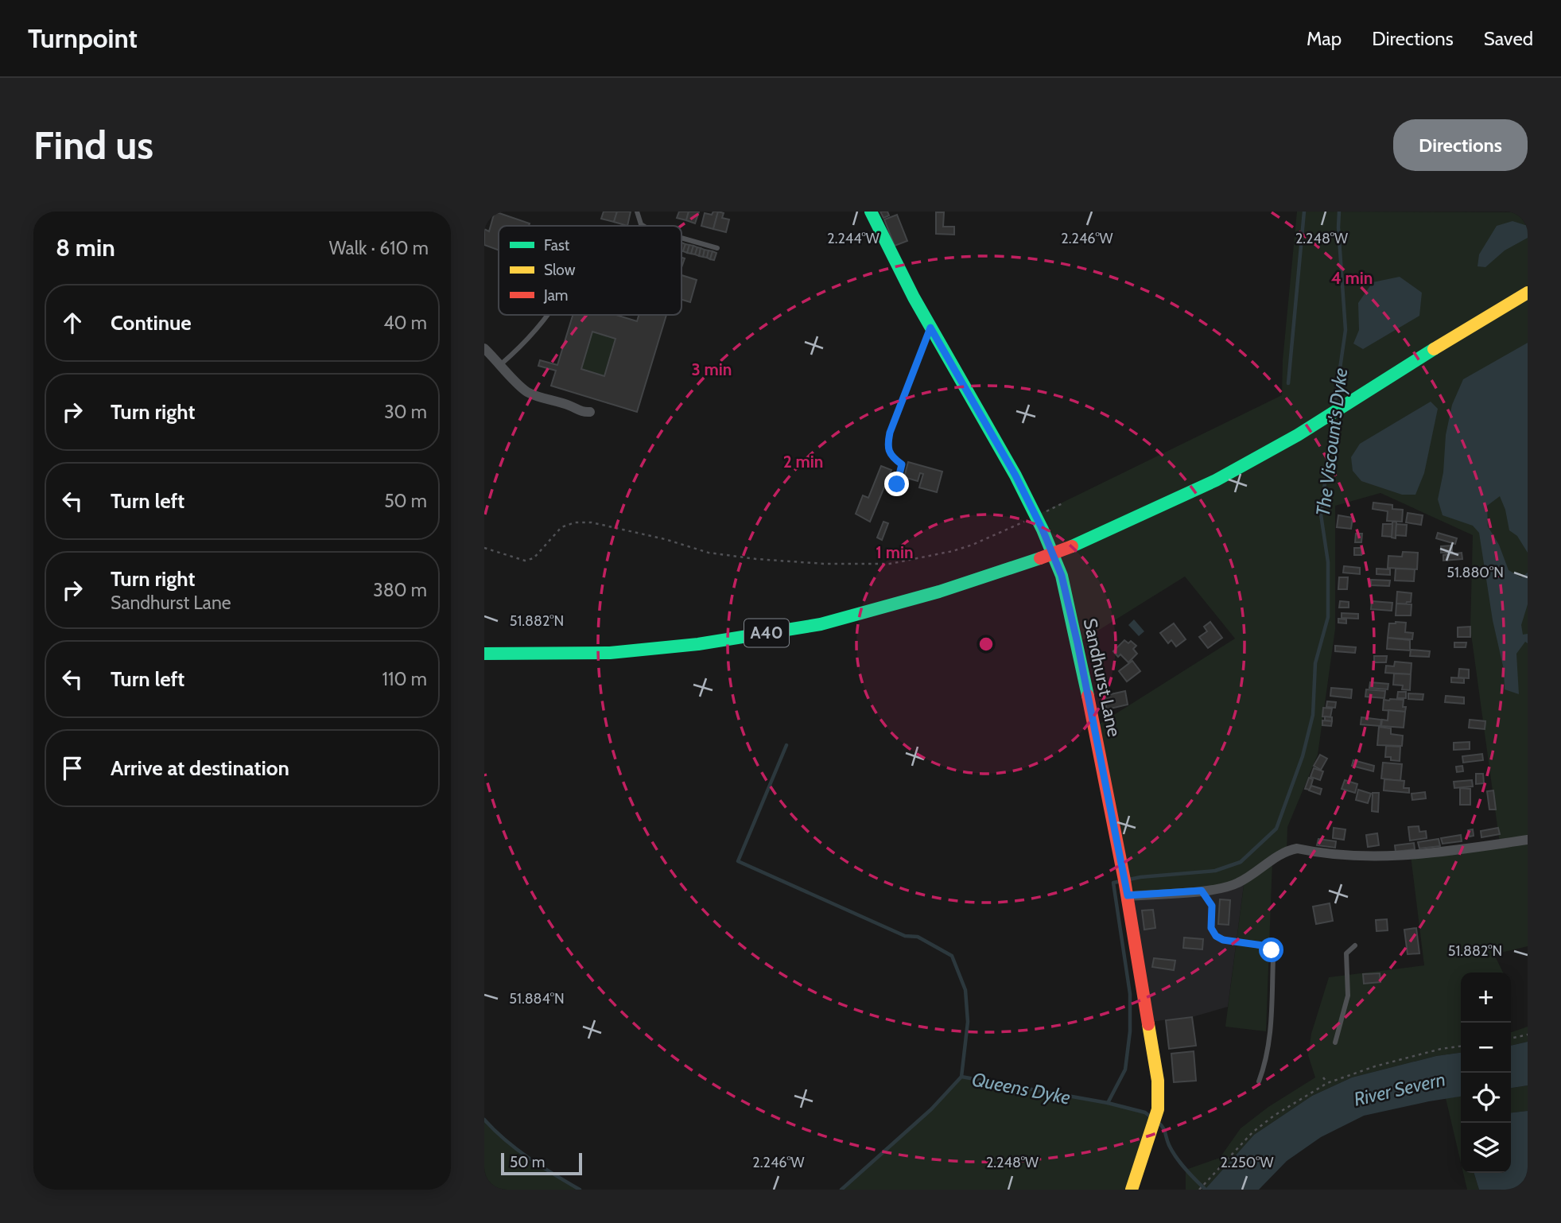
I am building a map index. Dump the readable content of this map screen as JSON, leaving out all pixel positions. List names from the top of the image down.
{
  "streets": {
    "main road": ["A40", "Sandhurst Lane"]
  },
  "water": ["The Viscount's Dyke", "Queens Dyke", "River Severn"],
  "legend": ["Fast", "Slow", "Jam"],
  "scale_bar": "50 m",
  "page": {
    "header": "Turnpoint",
    "nav": ["Map", "Directions", "Saved"],
    "buttons": "Directions",
    "title": "Find us",
    "heading": ["8 min", "Walk · 610 m"],
    "list": [
      ["Continue", "40 m"],
      ["Turn right", "30 m"],
      ["Turn left", "50 m"],
      ["Turn right", "Sandhurst Lane", "380 m"],
      ["Turn left", "110 m"],
      "Arrive at destination"
    ],
    "map_buttons": ["+", "−"],
    "scale": "50 m"
  },
  "coordinates": [
    "2.244°W",
    "2.246°W",
    "2.248°W",
    "51.880°N",
    "51.882°N",
    "51.884°N",
    "2.250°W"
  ],
  "rings": [
    "4 min",
    "3 min",
    "2 min",
    "1 min"
  ]
}
